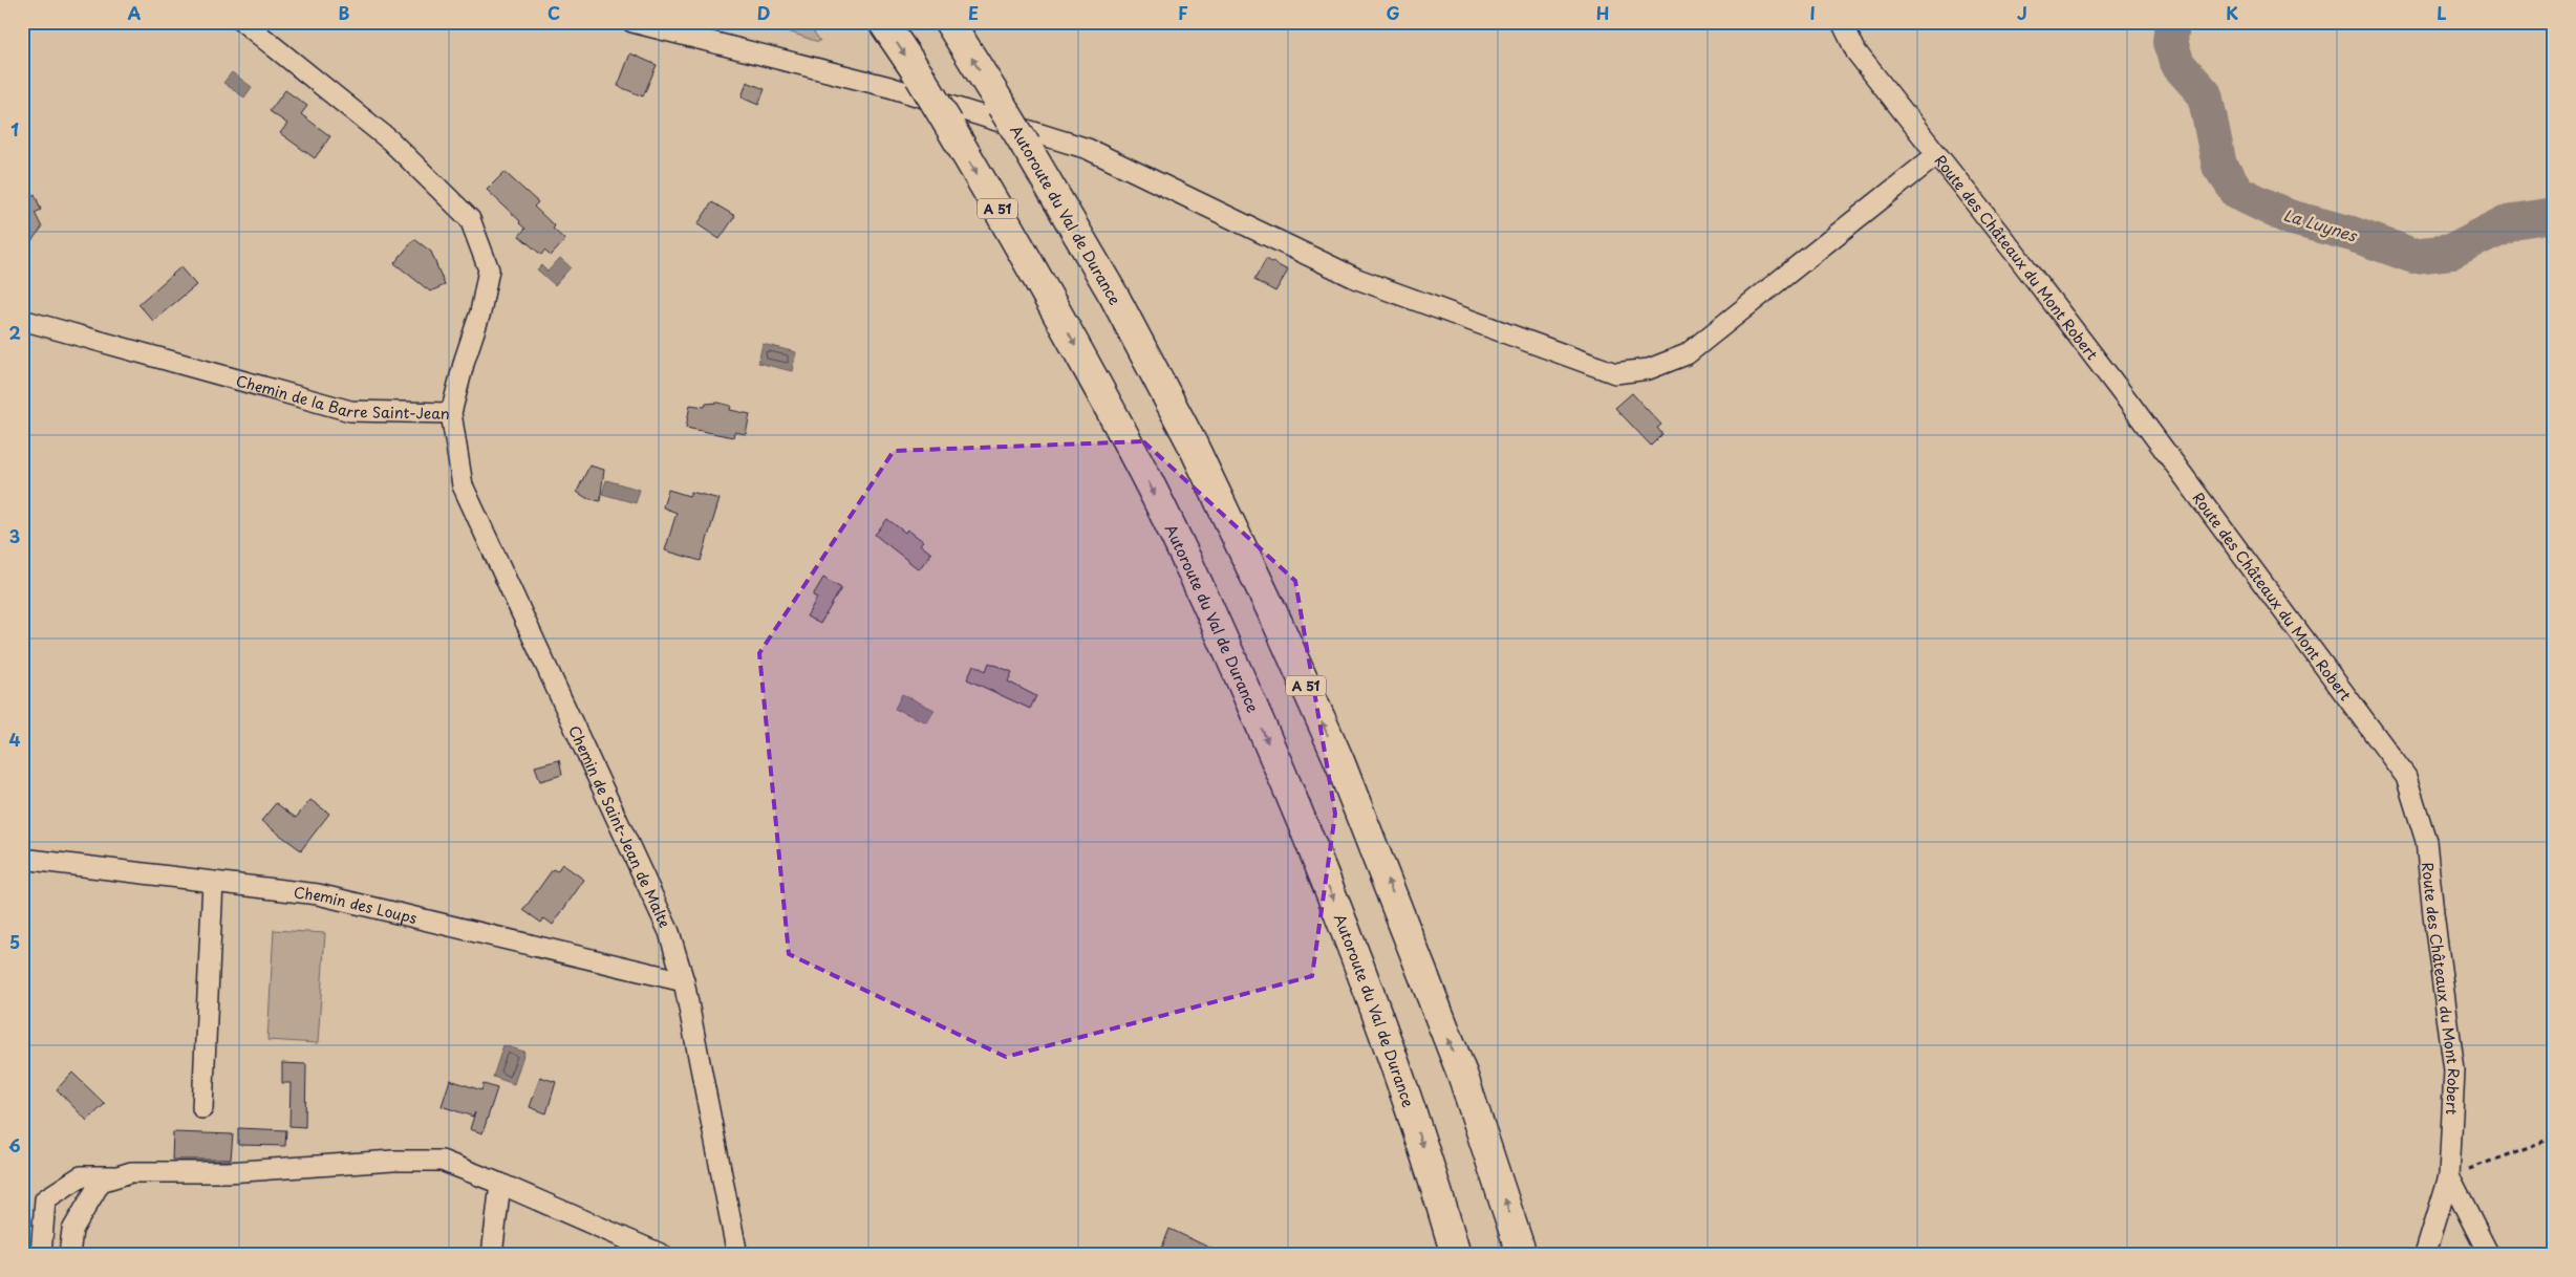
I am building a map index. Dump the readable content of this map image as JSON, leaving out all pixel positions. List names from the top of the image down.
{
  "streets": {
    "highway": ["A 51", "Autoroute du Val de Durance"],
    "street": [
      "Route des Châteaux du Mont Robert",
      "Chemin de la Barre Saint-Jean",
      "Chemin de Saint-Jean de Malte",
      "Chemin des Loups"
    ]
  },
  "crossings": [
    ["Chemin de la Barre Saint-Jean", "Chemin de Saint-Jean de Malte"],
    ["Chemin de Saint-Jean de Malte", "Chemin des Loups"]
  ],
  "water": ["La Luynes"],
  "grid": {
    "columns": [
      "A",
      "B",
      "C",
      "D",
      "E",
      "F",
      "G",
      "H",
      "I",
      "J",
      "K",
      "L"
    ],
    "rows": [
      "1",
      "2",
      "3",
      "4",
      "5",
      "6"
    ]
  }
}
